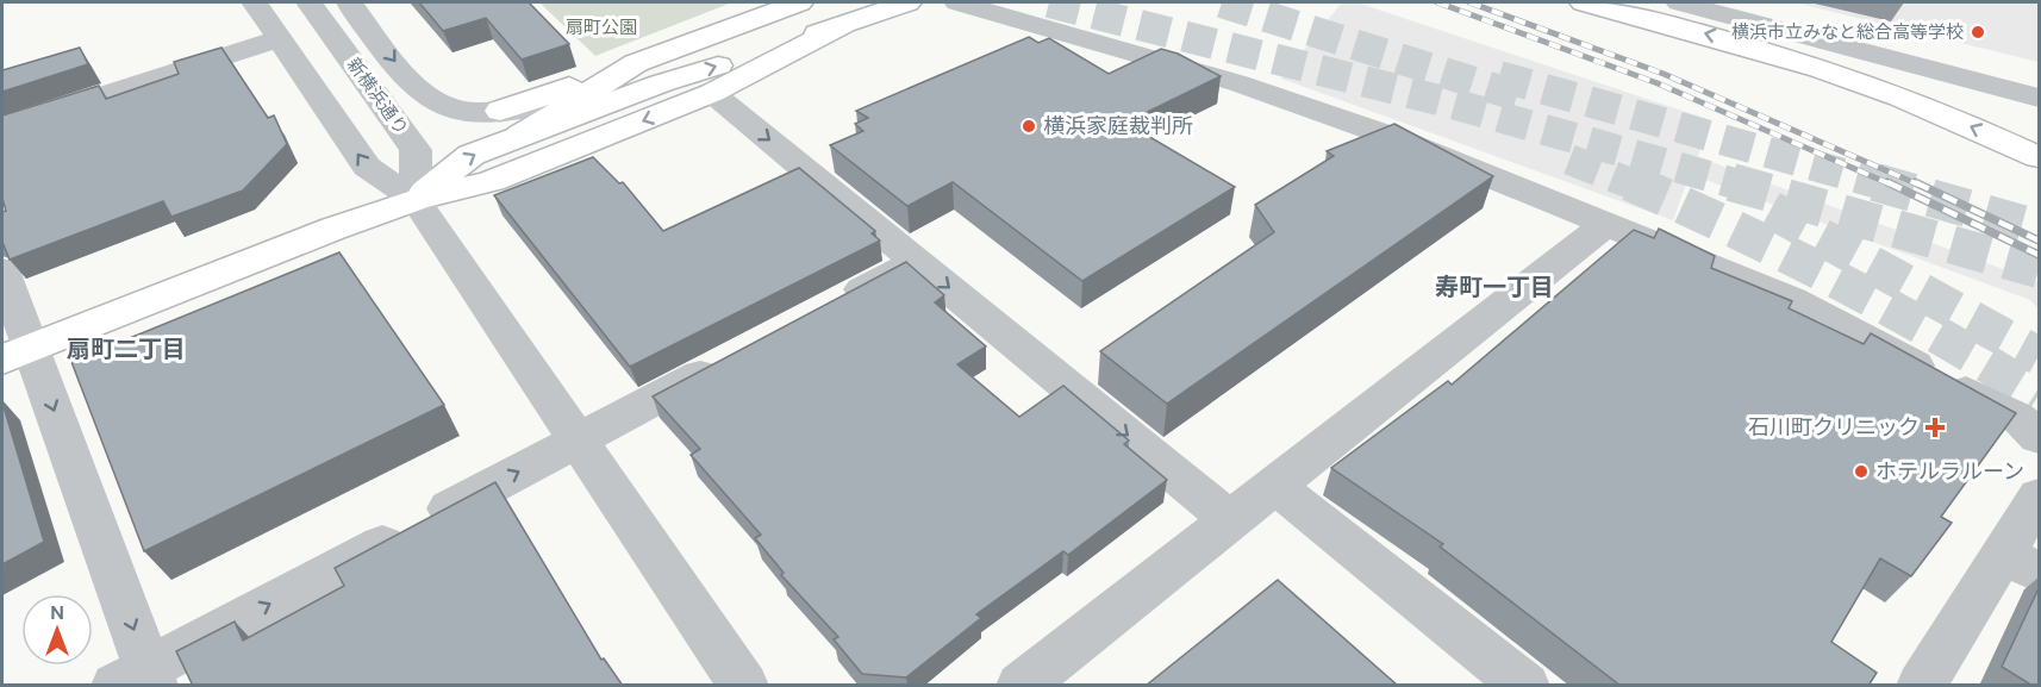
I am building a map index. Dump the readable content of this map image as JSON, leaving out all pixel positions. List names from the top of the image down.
{
  "streets": {
    "street": ["新横浜通り"]
  },
  "districts": ["寿町一丁目", "扇町二丁目"],
  "parks": ["扇町公園"],
  "places": {
    "other": ["横浜市立みなと総合高等学校", "横浜家庭裁判所", "ホテルラルーン"],
    "health": ["石川町クリニック"]
  },
  "north": "top"
}
